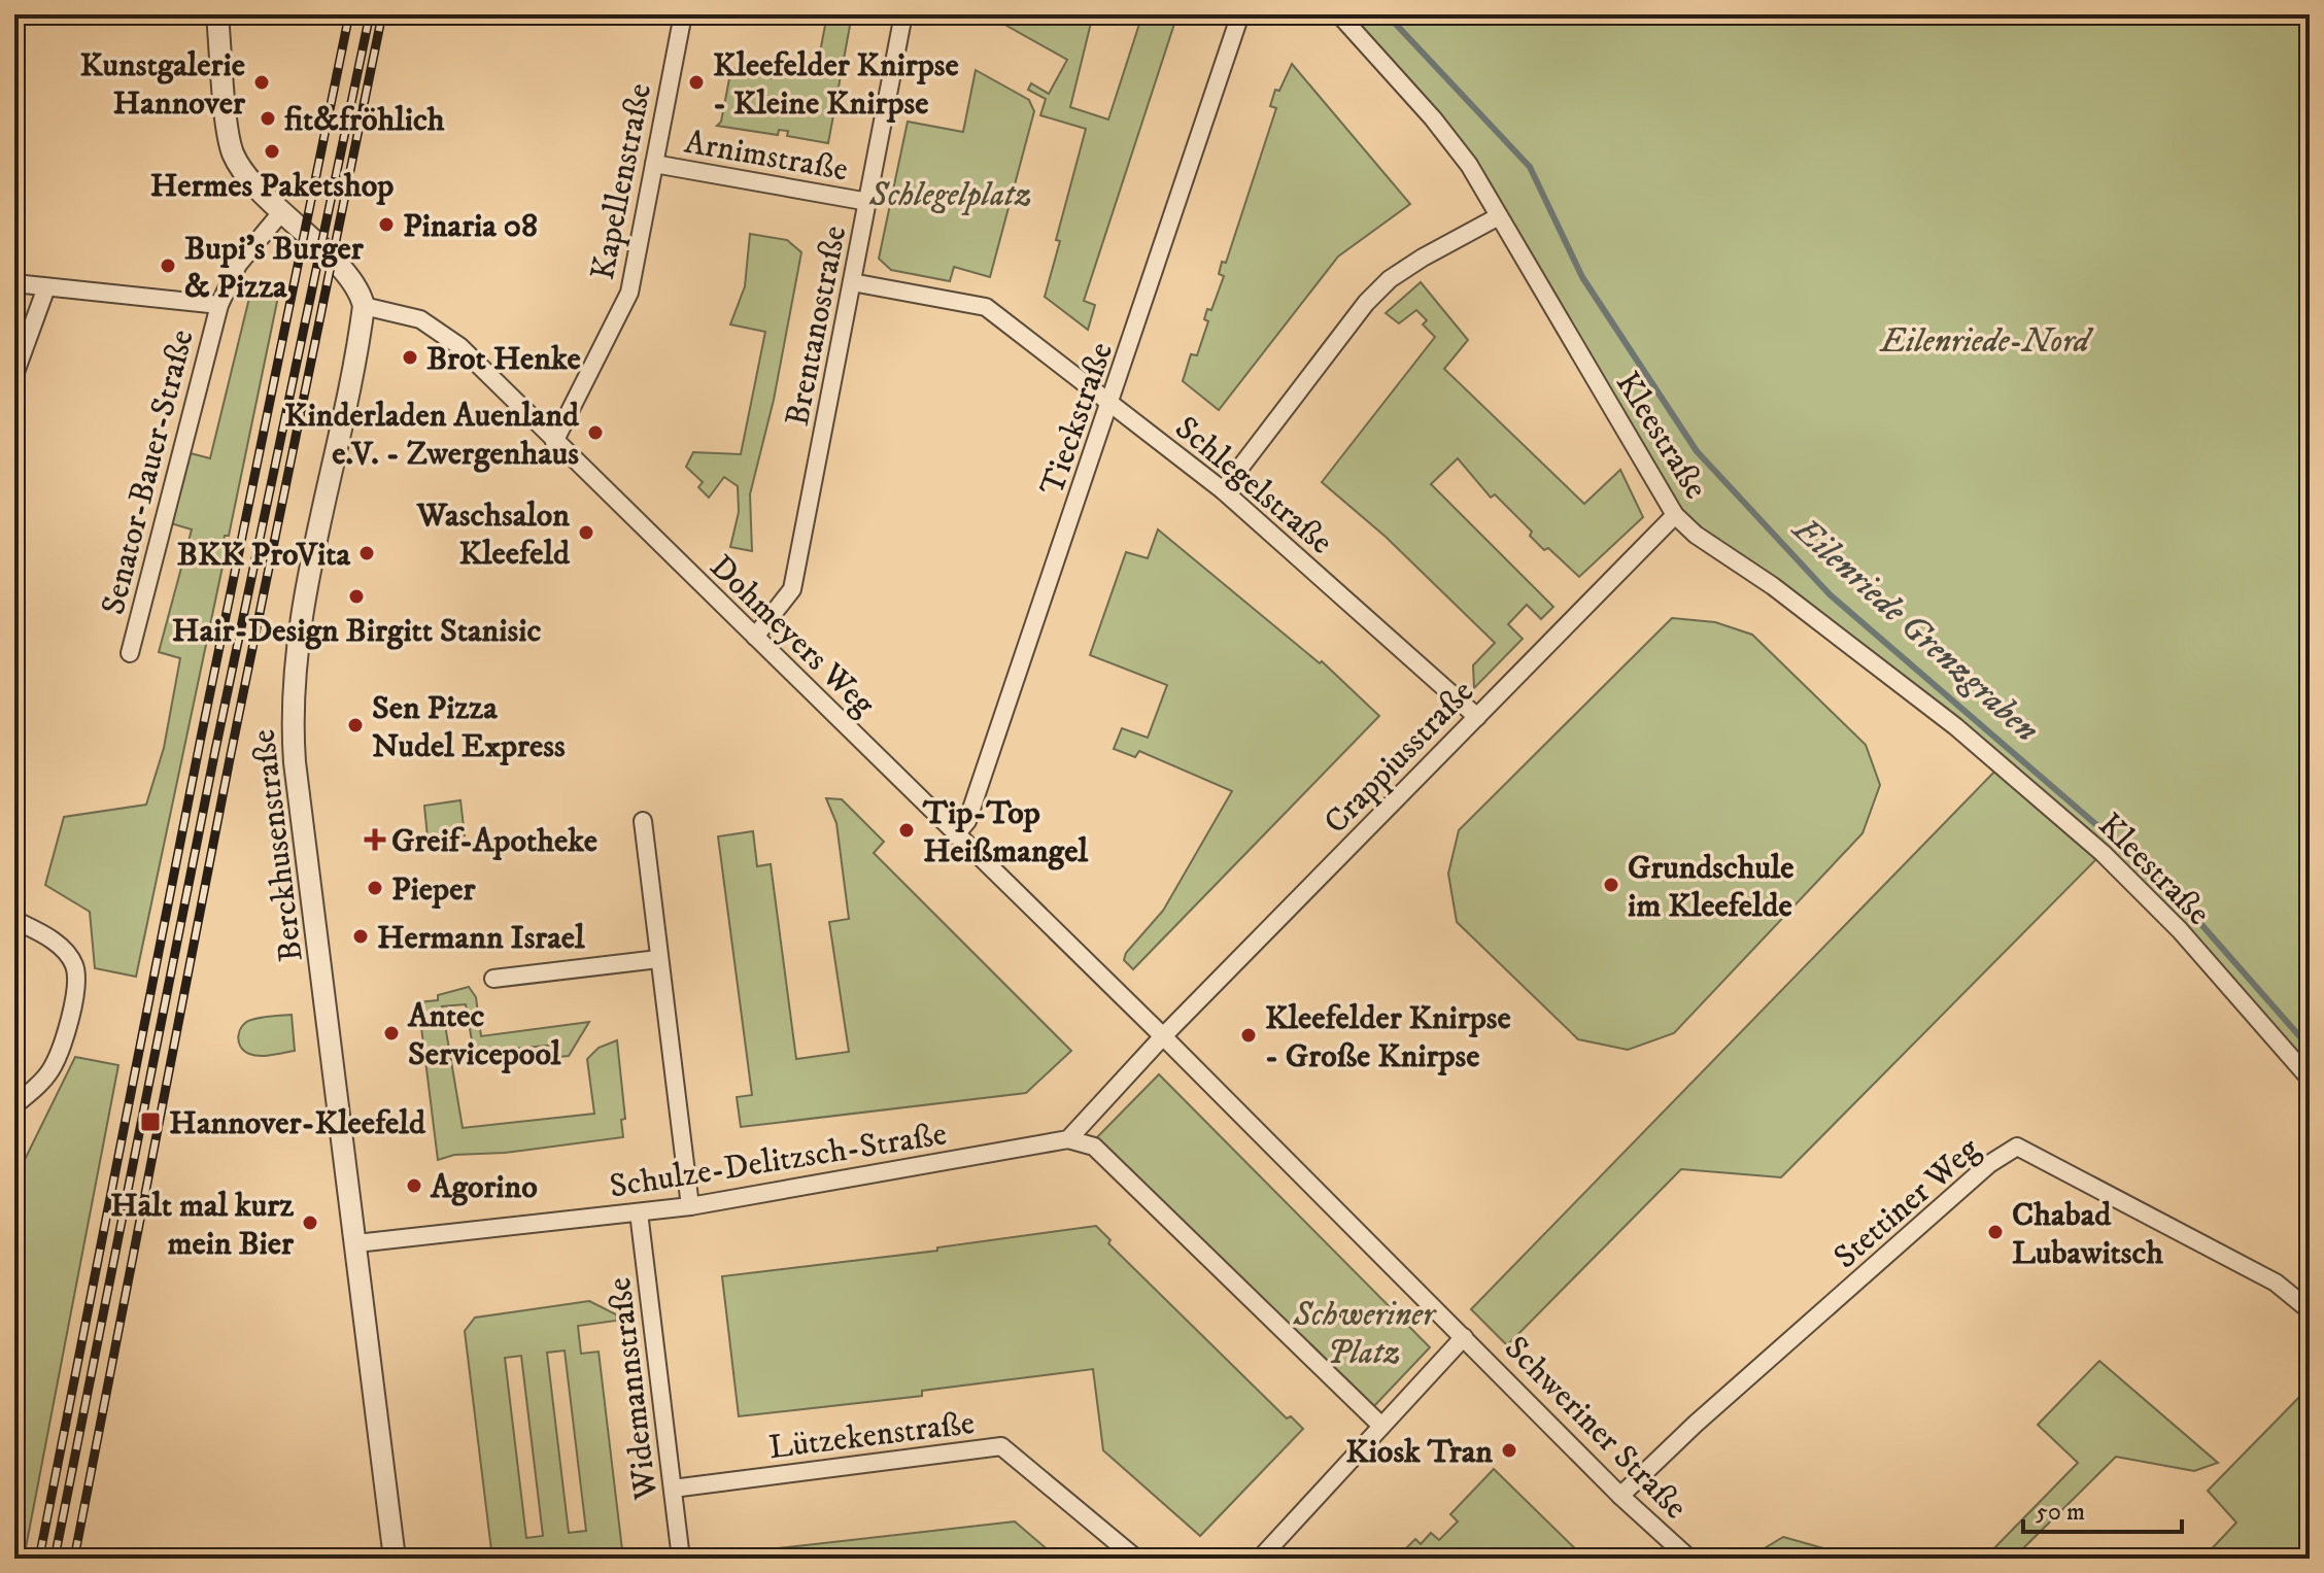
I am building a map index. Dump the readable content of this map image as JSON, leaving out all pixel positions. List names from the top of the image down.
{
  "streets": {
    "street": [
      "Arnimstraße",
      "Kapellenstraße",
      "Brentanostraße",
      "Tieckstraße",
      "Kleestraße",
      "Senator-Bauer-Straße",
      "Schlegelstraße",
      "Dohmeyers Weg",
      "Crappiusstraße",
      "Berckhusenstraße",
      "Schulze-Delitzsch-Straße",
      "Stettiner Weg",
      "Widemannstraße",
      "Schweriner Straße",
      "Lützekenstraße"
    ]
  },
  "crossings": [
    ["Arnimstraße", "Kapellenstraße"],
    ["Arnimstraße", "Brentanostraße"],
    ["Kapellenstraße", "Dohmeyers Weg"],
    ["Brentanostraße", "Schlegelstraße"],
    ["Brentanostraße", "Dohmeyers Weg"],
    ["Tieckstraße", "Schlegelstraße"],
    ["Tieckstraße", "Dohmeyers Weg"],
    ["Kleestraße", "Crappiusstraße"],
    ["Schlegelstraße", "Crappiusstraße"],
    ["Dohmeyers Weg", "Crappiusstraße"],
    ["Dohmeyers Weg", "Berckhusenstraße"],
    ["Berckhusenstraße", "Schulze-Delitzsch-Straße"],
    ["Schulze-Delitzsch-Straße", "Widemannstraße"],
    ["Stettiner Weg", "Schweriner Straße"],
    ["Widemannstraße", "Lützekenstraße"]
  ],
  "water": ["Eilenriede Grenzgraben"],
  "parks": ["Schlegelplatz", "Eilenriede-Nord", "Schweriner Platz"],
  "places": {
    "other": [
      "Kunstgalerie Hannover",
      "Kleefelder Knirpse - Kleine Knirpse",
      "fit&fröhlich",
      "Hermes Paketshop",
      "Pinaria 08",
      "Bupi's Burger & Pizza",
      "Brot Henke",
      "Kinderladen Auenland e.V. - Zwergenhaus",
      "Waschsalon Kleefeld",
      "BKK ProVita",
      "Hair-Design Birgitt Stanisic",
      "Sen Pizza Nudel Express",
      "Tip-Top Heißmangel",
      "Grundschule im Kleefelde",
      "Pieper",
      "Hermann Israel",
      "Antec Servicepool",
      "Kleefelder Knirpse - Große Knirpse",
      "Agorino",
      "Halt mal kurz mein Bier",
      "Chabad Lubawitsch",
      "Kiosk Tran"
    ],
    "health": ["Greif-Apotheke"],
    "transit": ["Hannover-Kleefeld"]
  },
  "scale_bar": "50 m"
}
